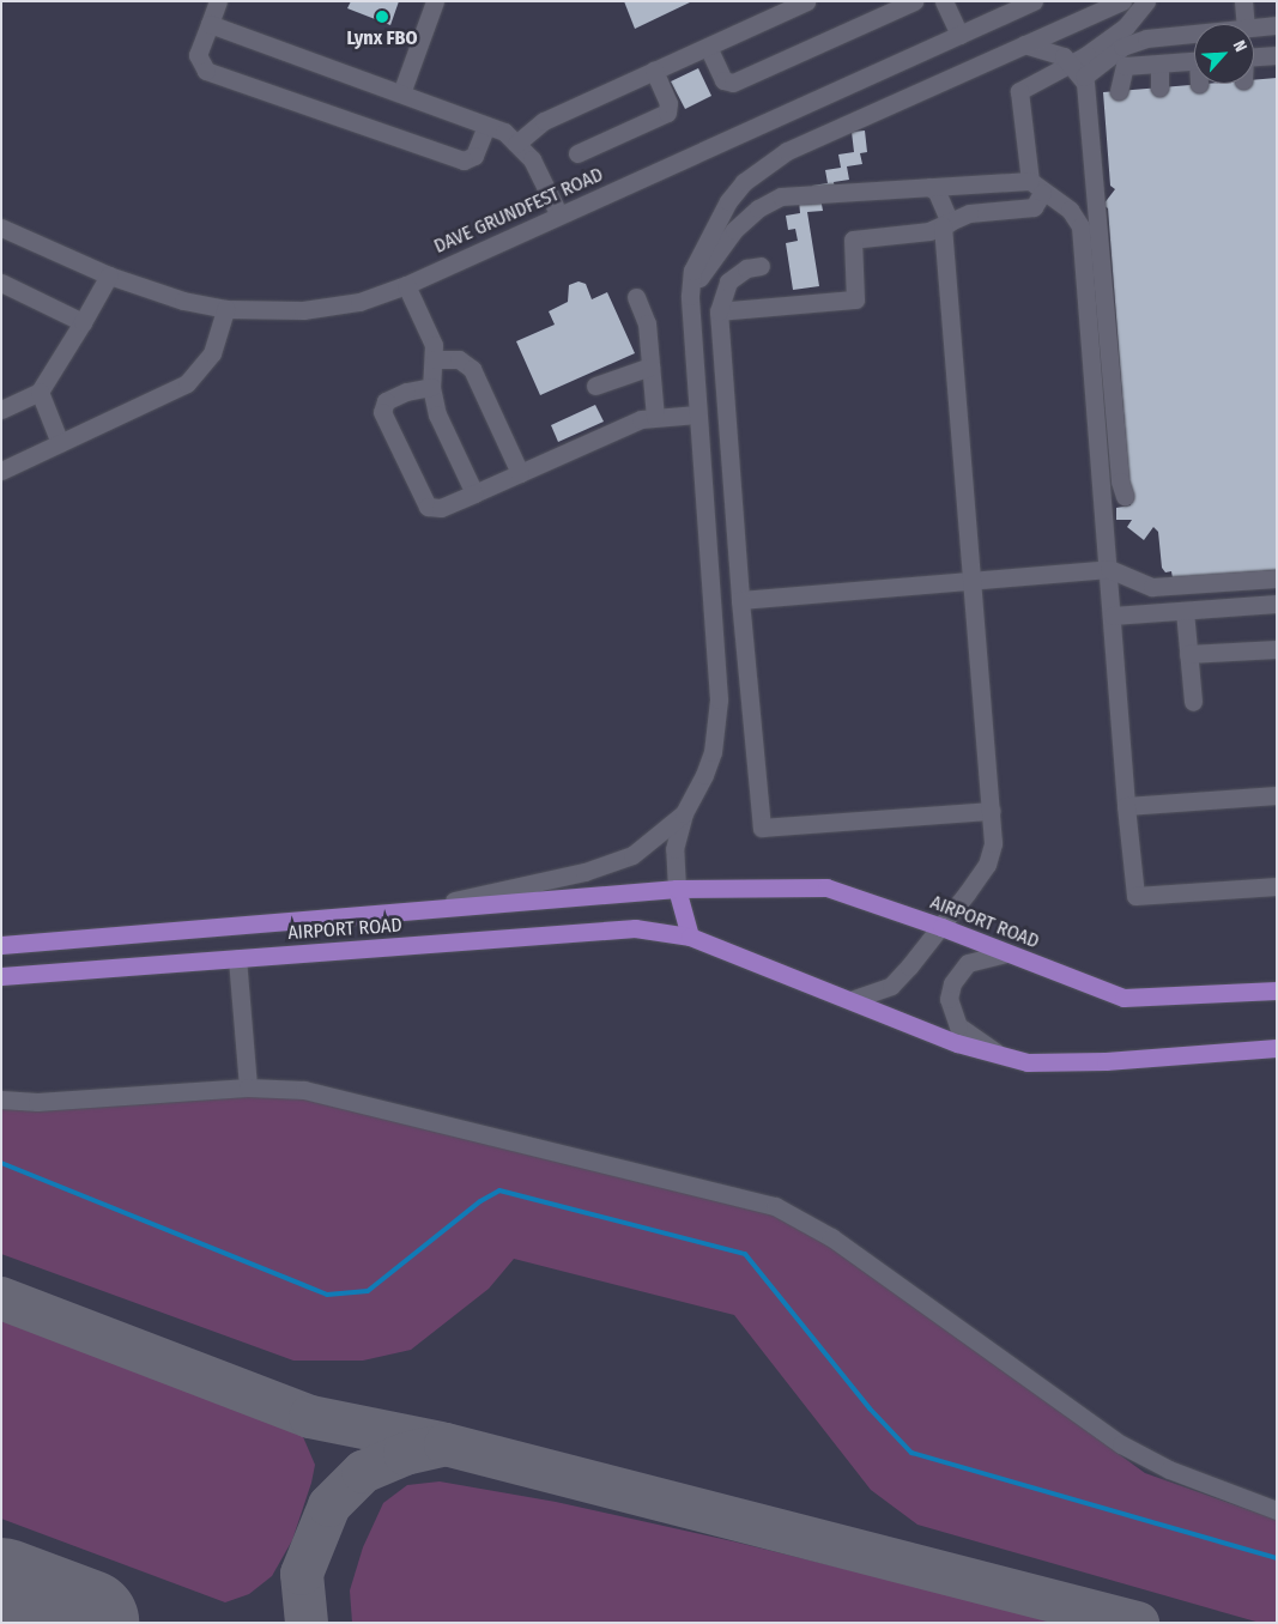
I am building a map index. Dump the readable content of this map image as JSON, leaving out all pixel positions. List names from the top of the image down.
{
  "streets": {
    "main road": ["AIRPORT ROAD"],
    "street": ["DAVE GRUNDFEST ROAD"]
  },
  "places": ["Lynx FBO"],
  "north": "top right"
}
